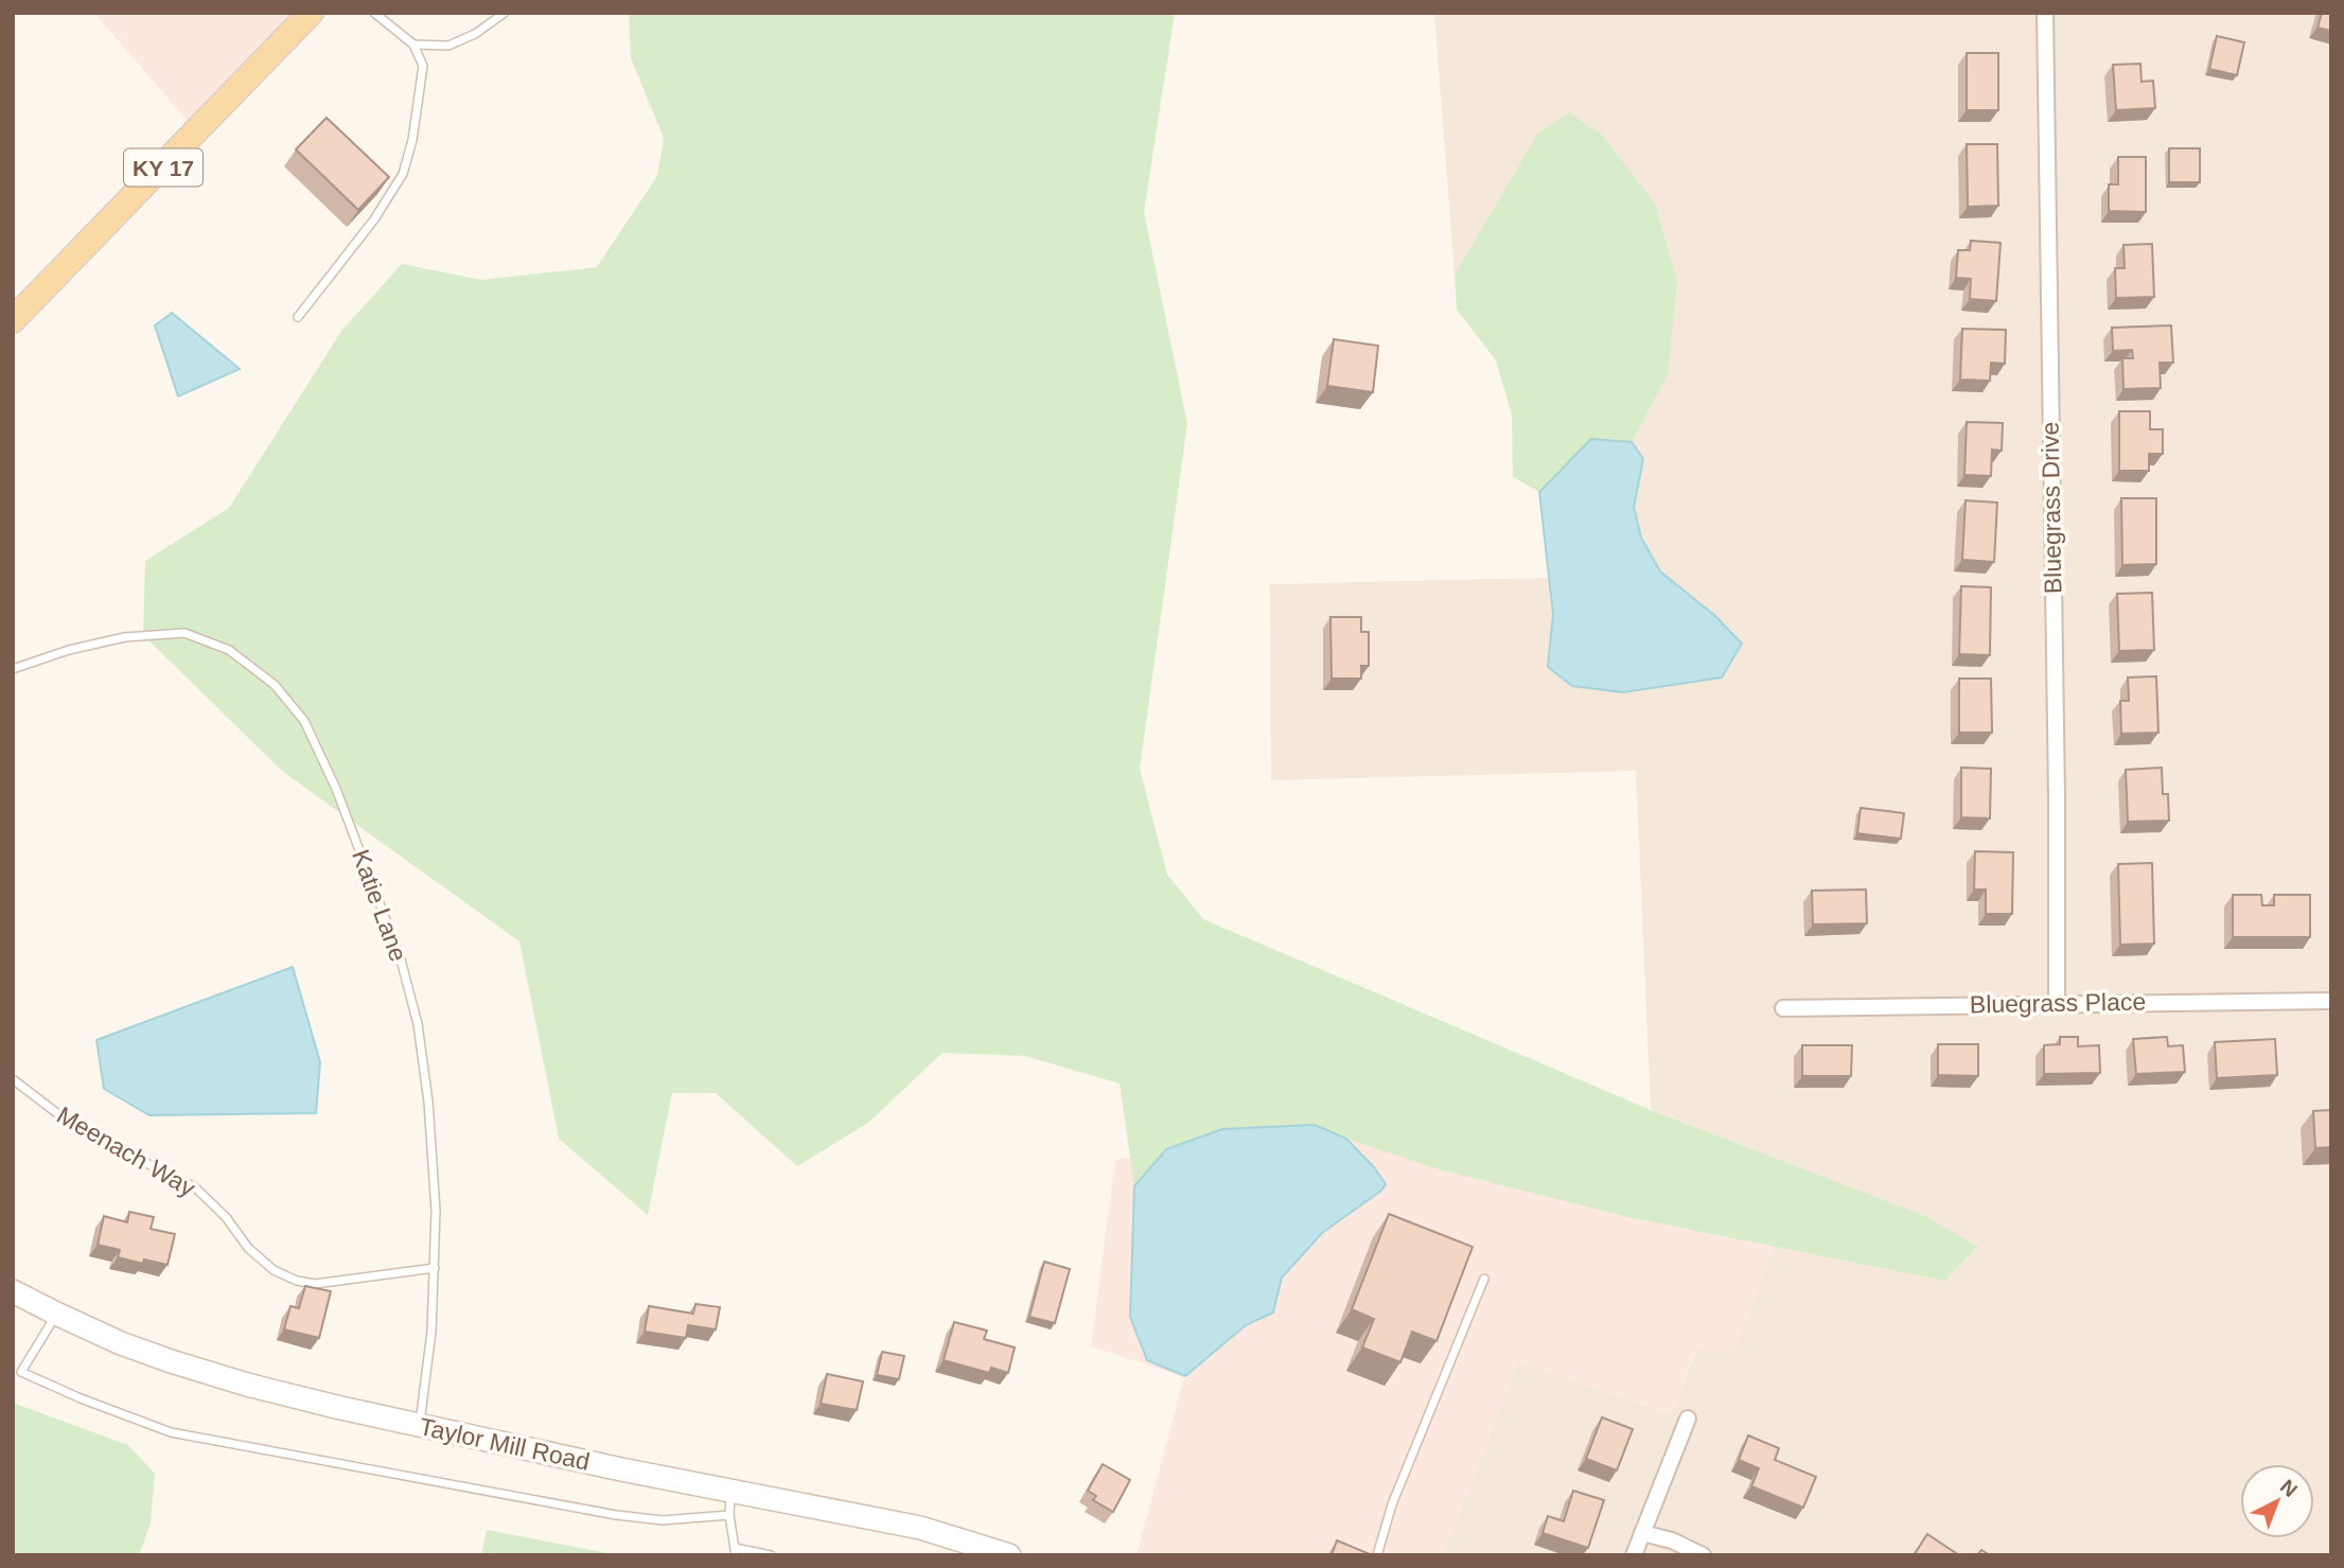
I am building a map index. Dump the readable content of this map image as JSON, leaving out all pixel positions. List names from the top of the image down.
{
  "streets": {
    "main road": ["KY 17", "Taylor Mill Road"],
    "street": ["Bluegrass Drive", "Bluegrass Place"],
    "lane": ["Katie Lane", "Meenach Way"]
  },
  "crossings": [
    ["Bluegrass Drive", "Bluegrass Place"],
    ["Katie Lane", "Meenach Way"],
    ["Katie Lane", "Taylor Mill Road"]
  ],
  "north": "top right"
}
